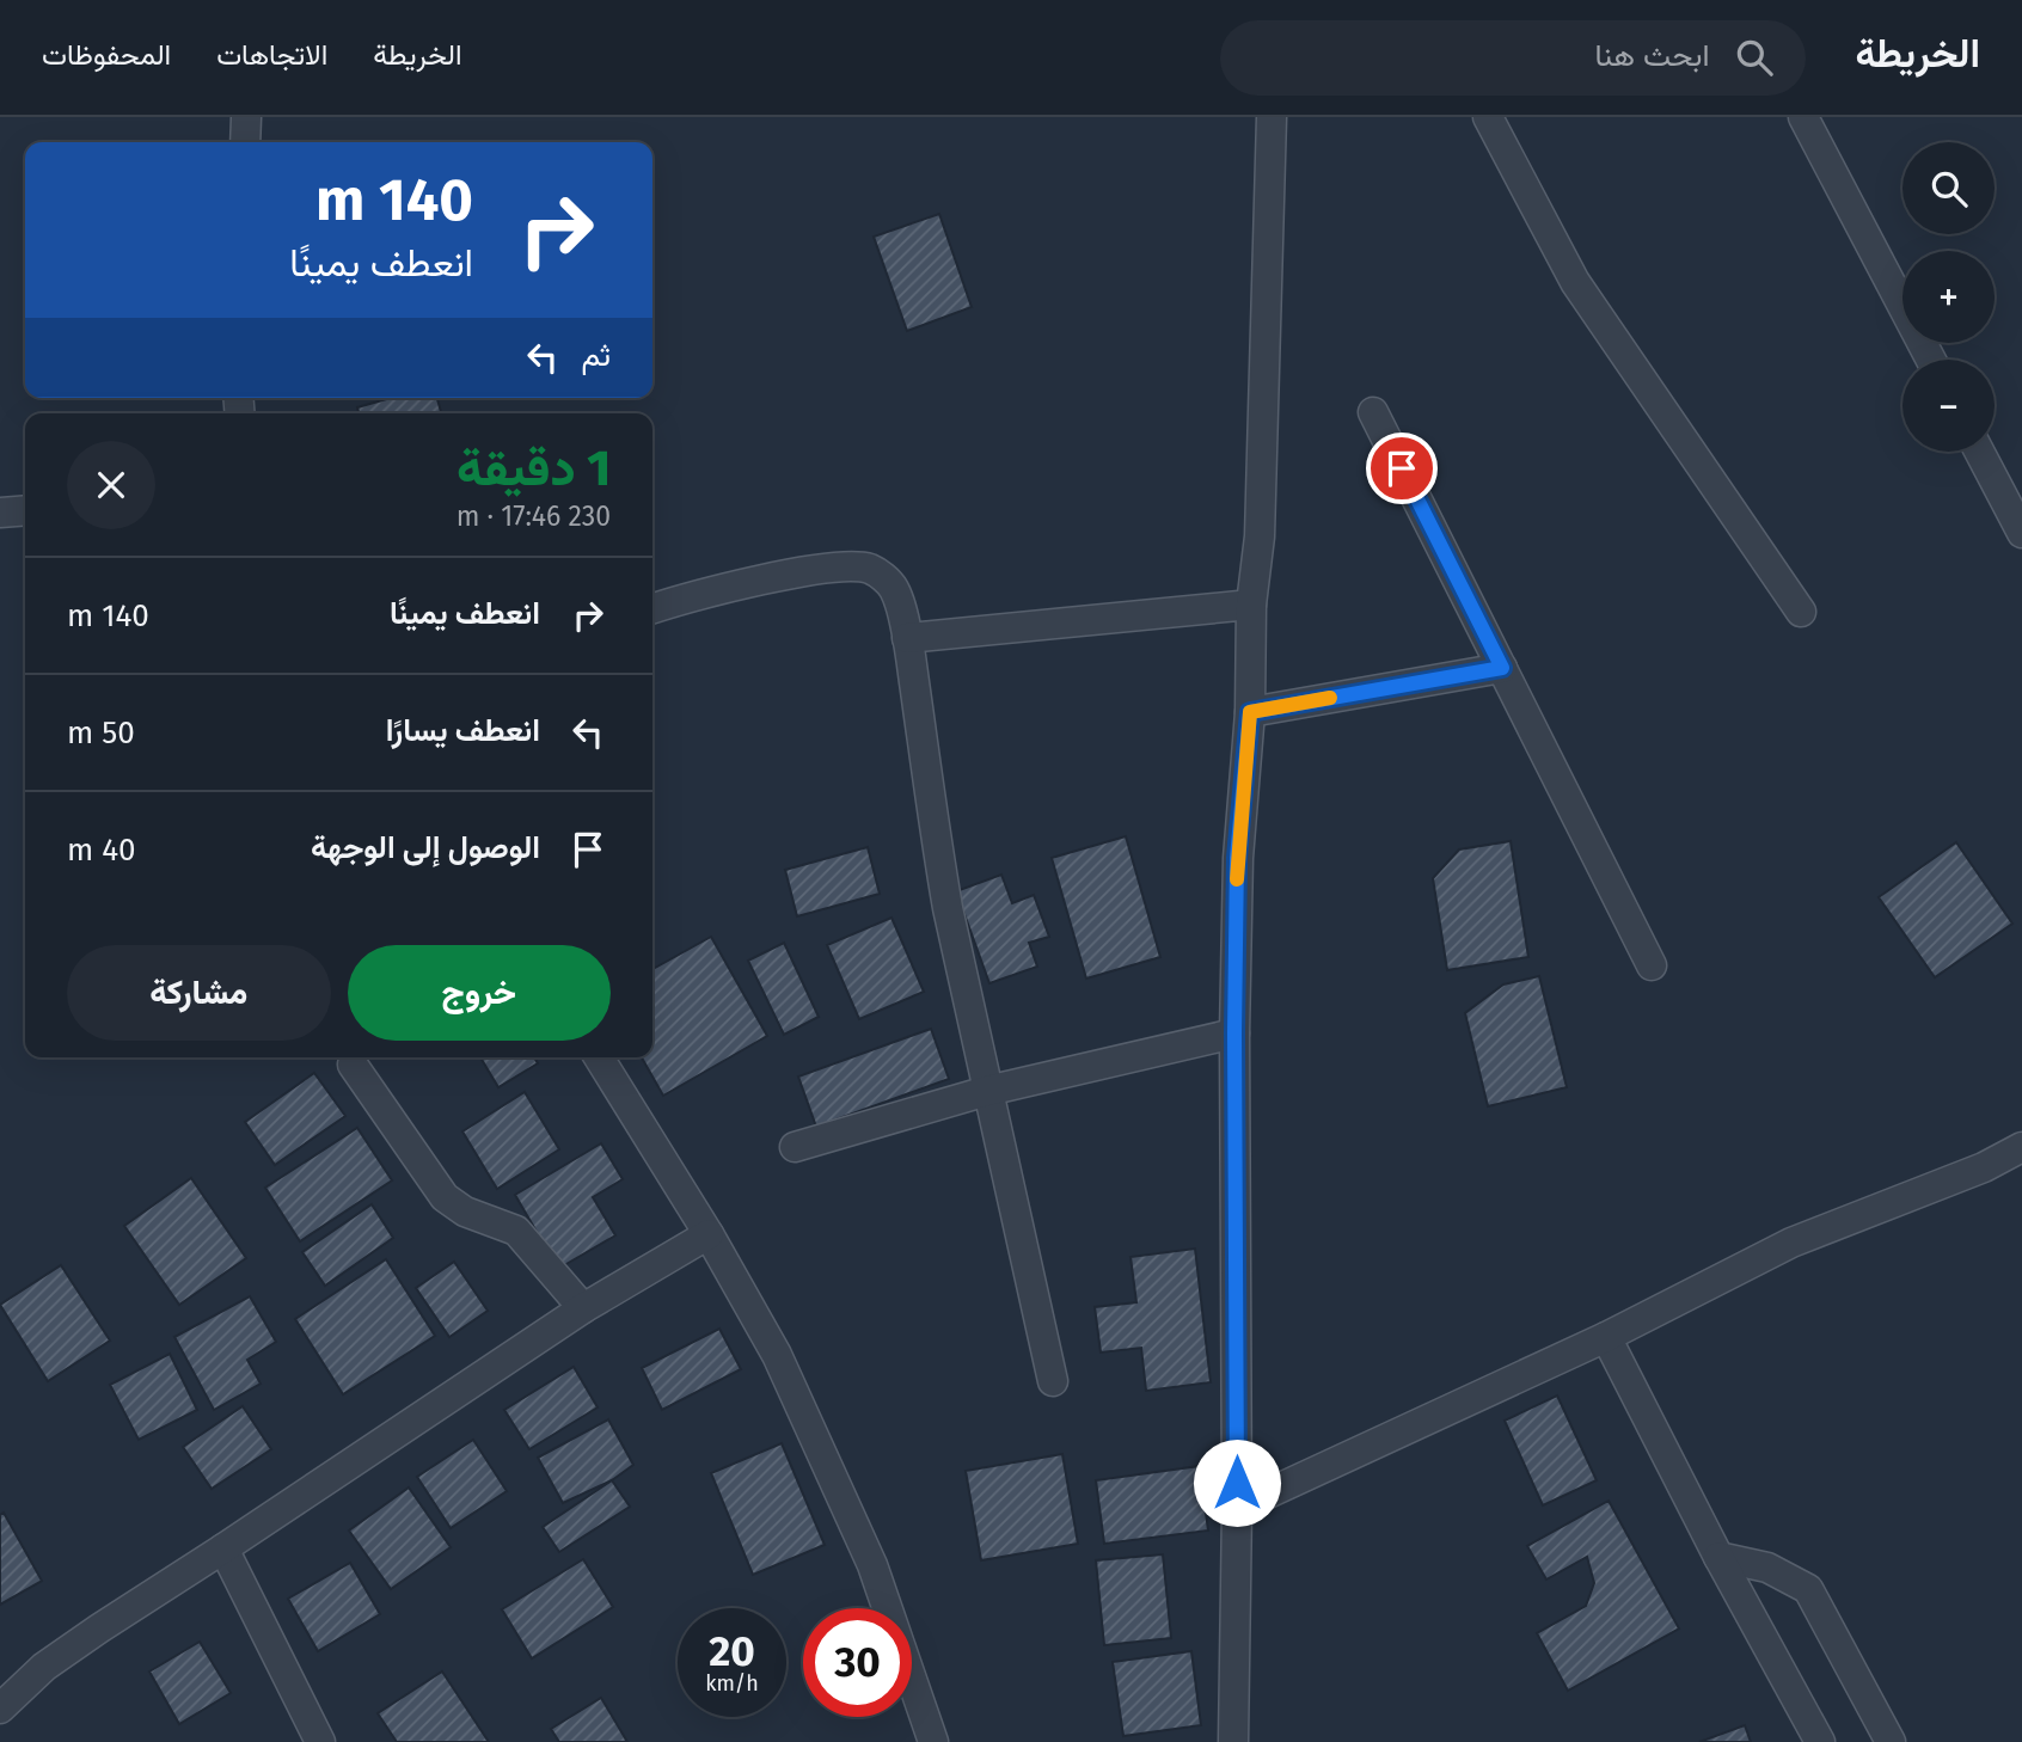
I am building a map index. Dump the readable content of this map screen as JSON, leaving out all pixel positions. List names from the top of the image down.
{
  "page": {
    "header": "الخريطة",
    "search": "ابحث هنا",
    "nav": ["الخريطة", "الاتجاهات", "المحفوظات"],
    "map_buttons": ["+", "−"],
    "turn": ["140 m", "انعطف يمينًا"],
    "then": "ثم",
    "heading": ["1 دقيقة", "230 m · 17:46"],
    "list": [
      {
        "name": "انعطف يمينًا",
        "value": "140 m"
      },
      {
        "name": "انعطف يسارًا",
        "value": "50 m"
      },
      {
        "name": "الوصول إلى الوجهة",
        "value": "40 m"
      }
    ],
    "buttons": ["خروج", "مشاركة"],
    "speed": "20 km/h",
    "limit": "30"
  }
}
